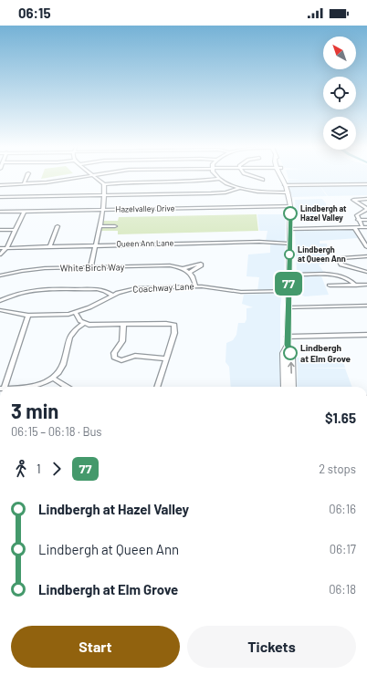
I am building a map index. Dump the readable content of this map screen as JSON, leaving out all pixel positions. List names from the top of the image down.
{
  "streets": {
    "street": [
      "Hazelvalley Drive",
      "Queen Ann Lane",
      "White Birch Way",
      "Coachway Lane"
    ]
  },
  "places": ["Lindbergh at Hazel Valley", "Lindbergh at Queen Ann", "Lindbergh at Elm Grove"],
  "lines": ["bus line 77"],
  "north": "top left",
  "page": {
    "status": "06:15",
    "on_map": "77",
    "heading": ["3 min", "06:15 – 06:18 · Bus", "$1.65"],
    "legs": ["1", "77", "2 stops"],
    "list": [
      {
        "name": "Lindbergh at Hazel Valley",
        "value": "06:16"
      },
      {
        "name": "Lindbergh at Queen Ann",
        "value": "06:17"
      },
      {
        "name": "Lindbergh at Elm Grove",
        "value": "06:18"
      }
    ],
    "buttons": ["Start", "Tickets"]
  }
}
